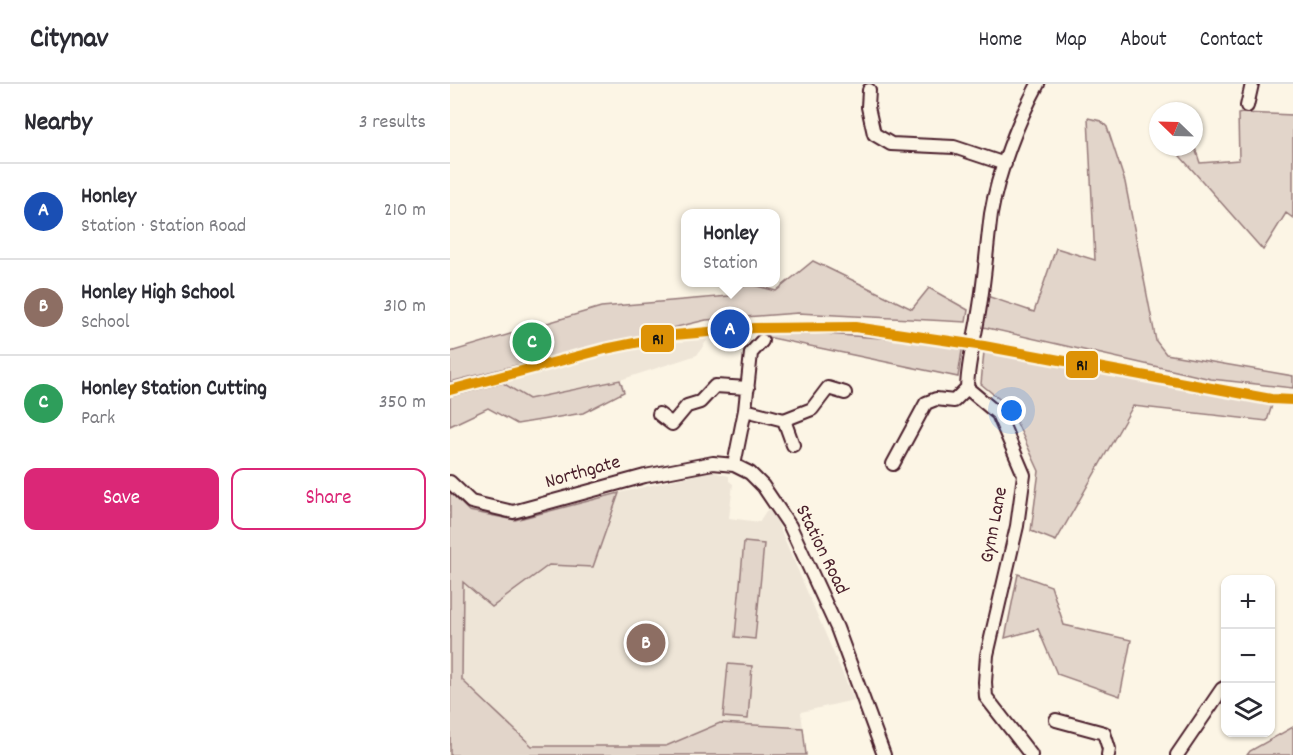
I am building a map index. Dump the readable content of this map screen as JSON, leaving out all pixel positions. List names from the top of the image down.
{
  "streets": {
    "street": ["Northgate", "Gynn Lane", "Station Road"]
  },
  "crossings": [
    ["Northgate", "Station Road"]
  ],
  "lines": ["transit line R1"],
  "north": "top left",
  "page": {
    "header": "Citynav",
    "nav": [
      "Home",
      "Map",
      "About",
      "Contact"
    ],
    "heading": ["Nearby", "3 results"],
    "list": [
      {
        "mark": "A",
        "name": "Honley",
        "note": "Station · Station Road",
        "value": "210 m"
      },
      {
        "mark": "B",
        "name": "Honley High School",
        "note": "School",
        "value": "310 m"
      },
      {
        "mark": "C",
        "name": "Honley Station Cutting",
        "note": "Park",
        "value": "350 m"
      }
    ],
    "popup": ["Honley", "Station"],
    "pins": ["A", "C", "B"],
    "buttons": ["Save", "Share"],
    "map_buttons": ["+", "−"]
  }
}
